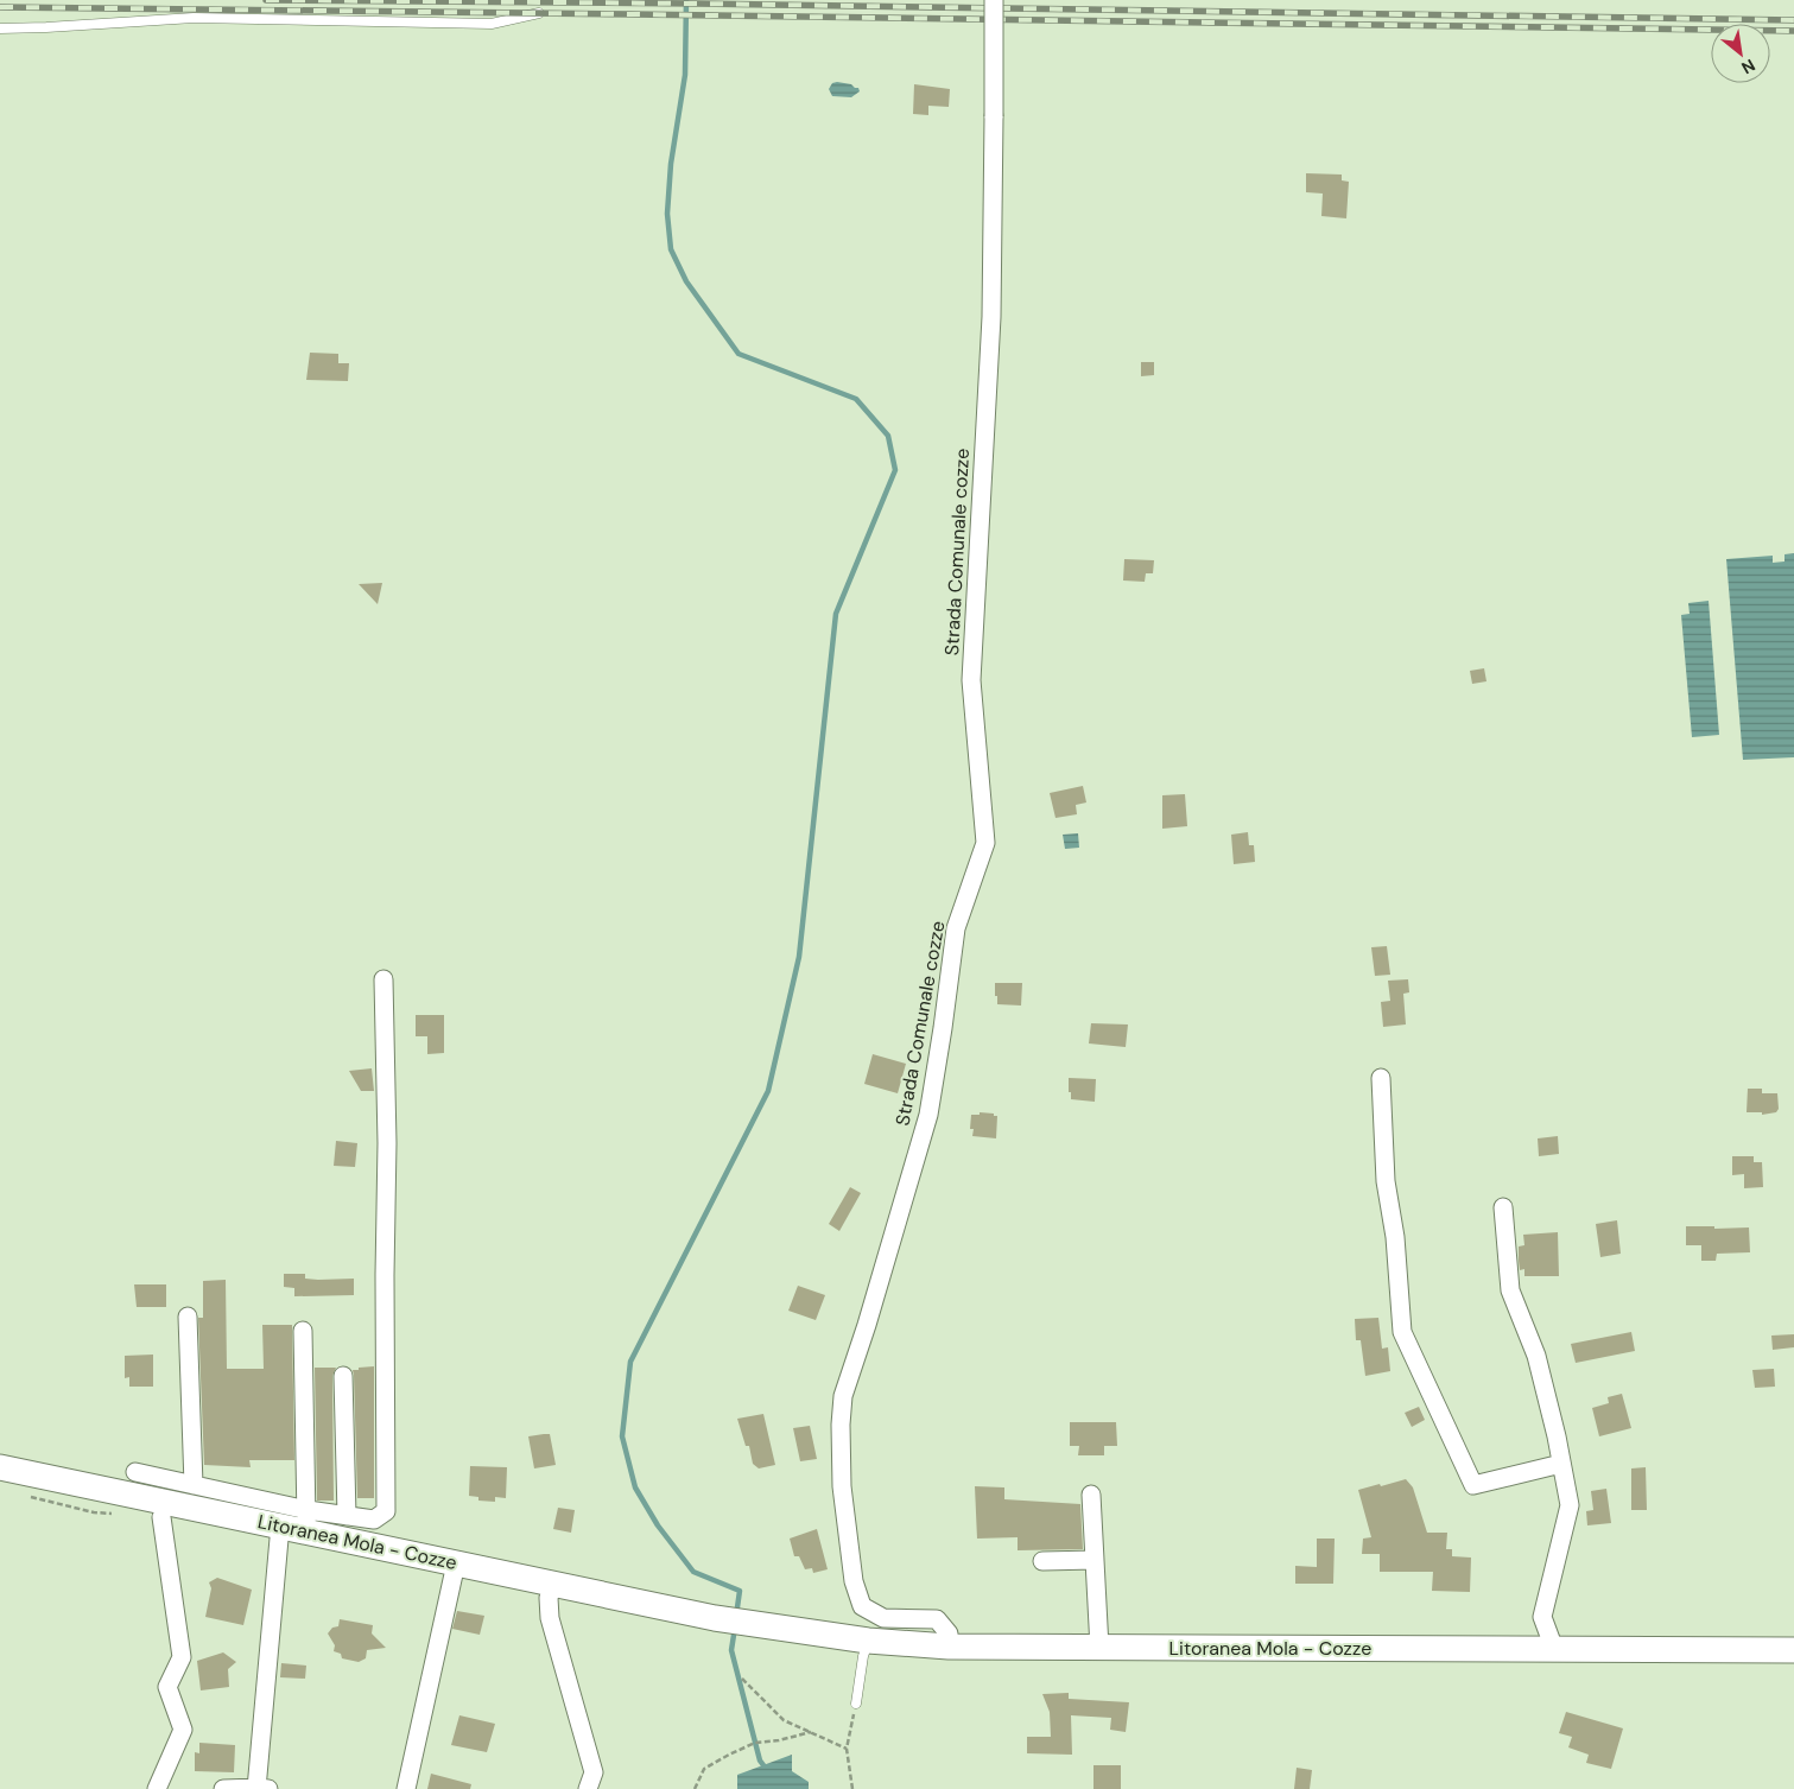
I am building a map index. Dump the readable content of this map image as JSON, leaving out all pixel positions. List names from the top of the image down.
{
  "streets": {
    "street": ["Strada Comunale cozze", "Litoranea Mola - Cozze"]
  },
  "crossings": [
    ["Strada Comunale cozze", "Litoranea Mola - Cozze"]
  ],
  "north": "bottom right"
}
